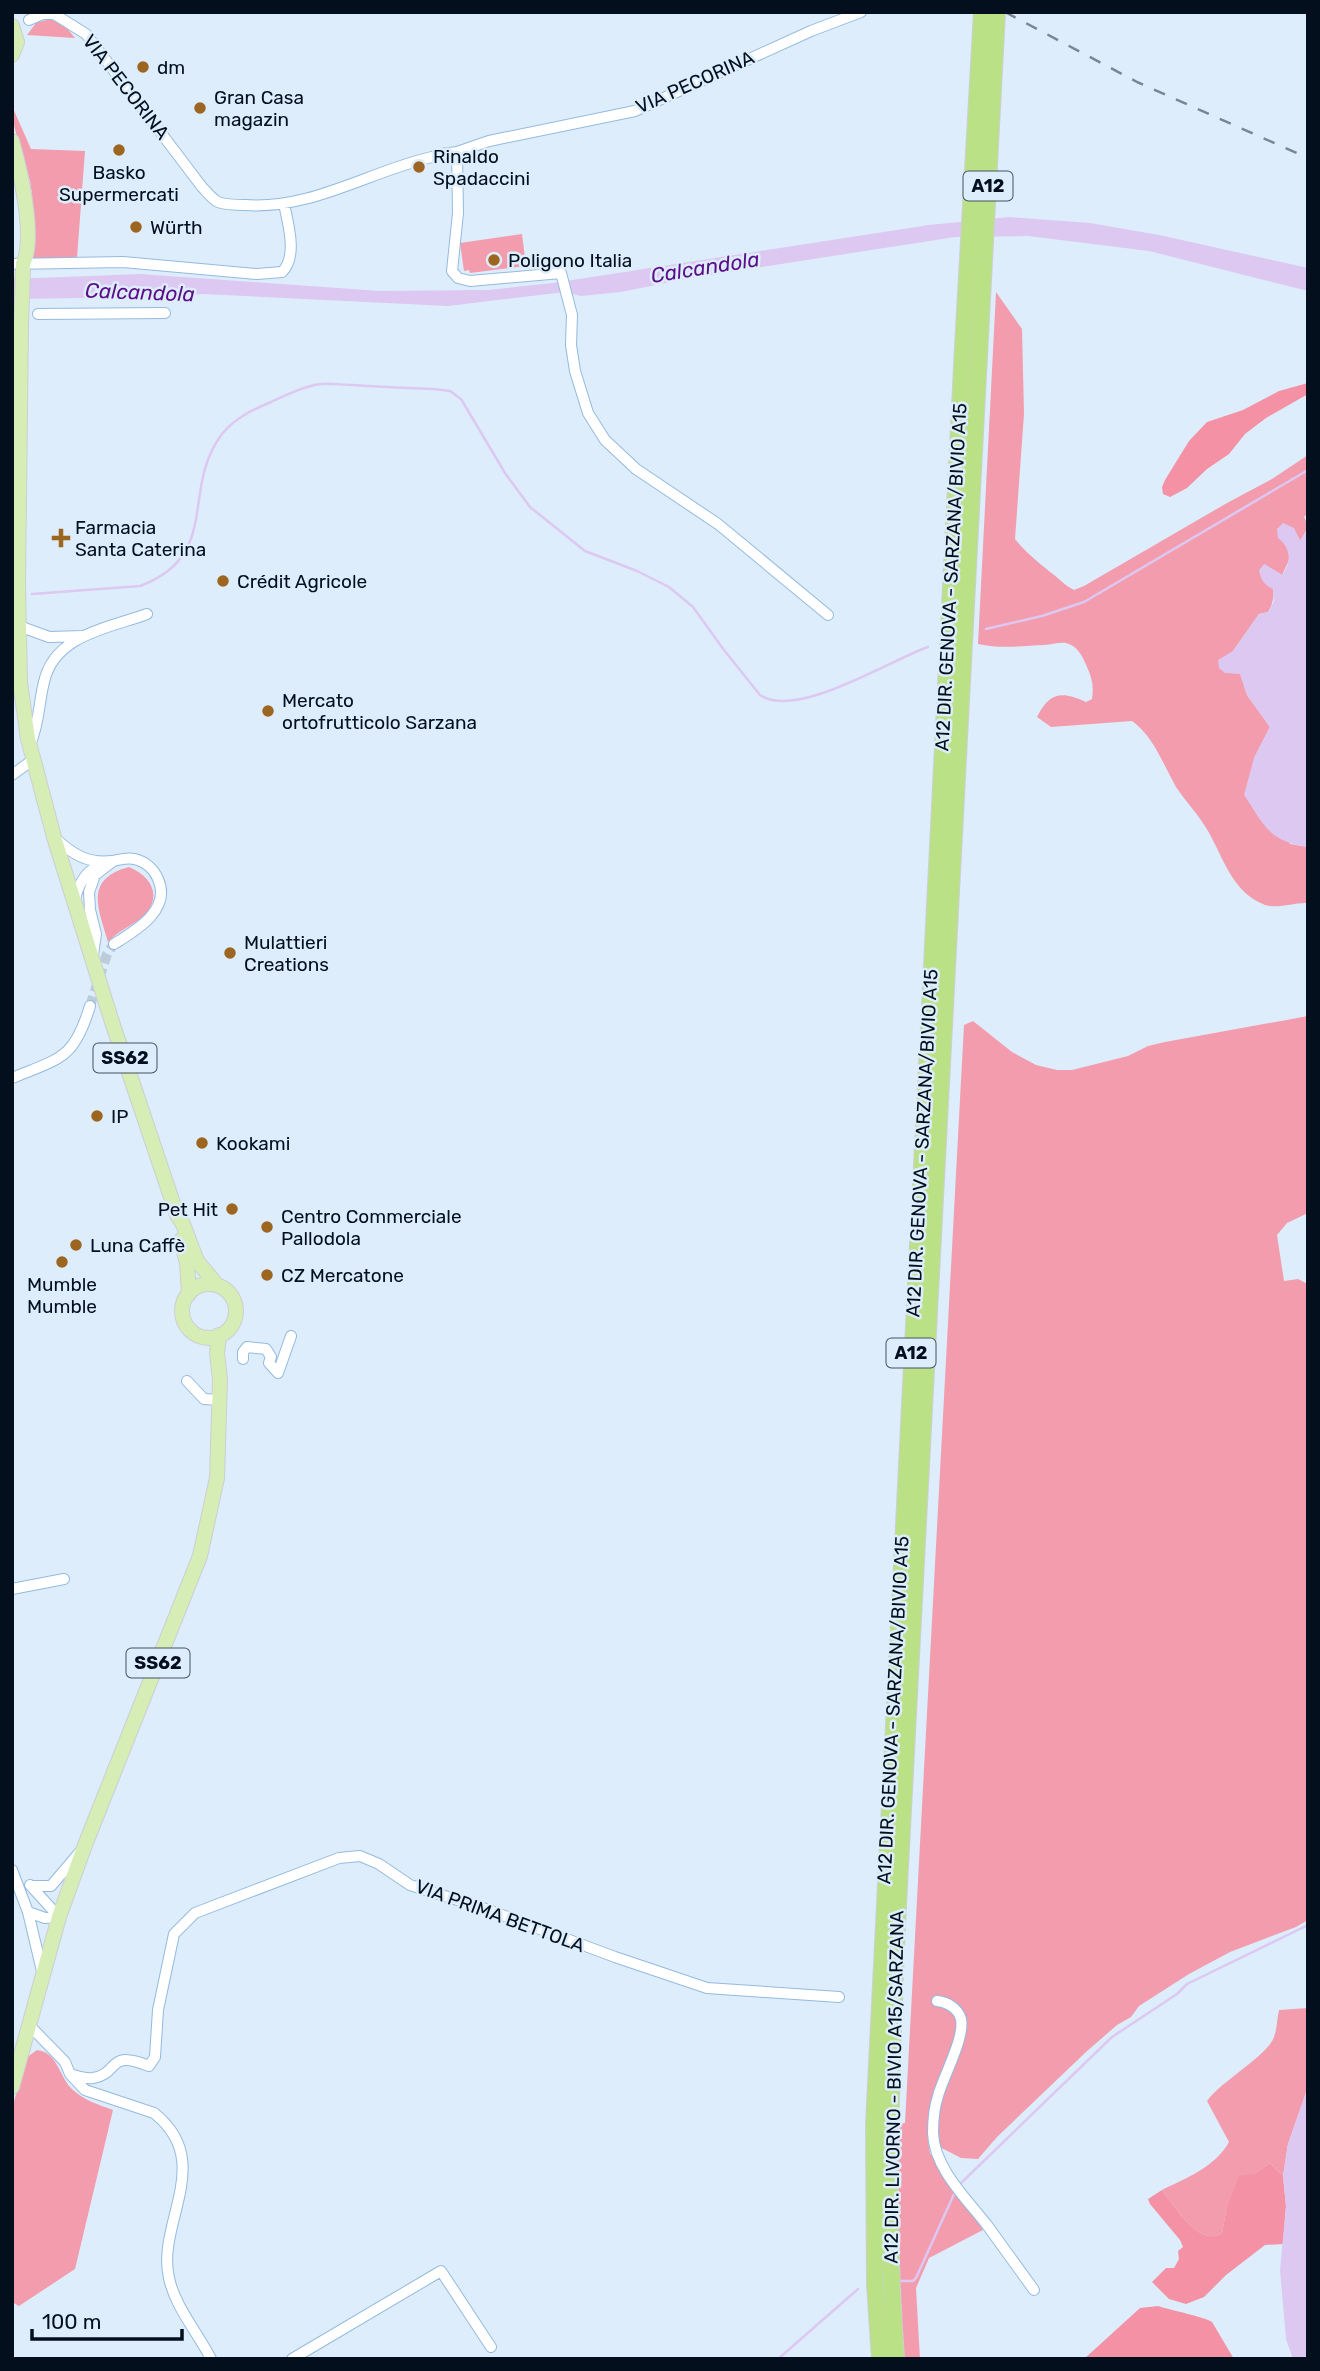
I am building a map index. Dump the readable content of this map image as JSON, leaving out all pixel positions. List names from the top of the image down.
{
  "streets": {
    "highway": ["A12", "A12 DIR. GENOVA - SARZANA/BIVIO A15", "A12 DIR. LIVORNO - BIVIO A15/SARZANA"],
    "main road": ["SS62"],
    "street": ["VIA PECORINA", "VIA PRIMA BETTOLA"]
  },
  "water": ["Calcandola"],
  "places": {
    "other": [
      "dm",
      "Gran Casa magazin",
      "Basko Supermercati",
      "Rinaldo Spadaccini",
      "Würth",
      "Poligono Italia",
      "Crédit Agricole",
      "Mercato ortofrutticolo Sarzana",
      "Mulattieri Creations",
      "IP",
      "Kookami",
      "Pet Hit",
      "Centro Commerciale Pallodola",
      "Luna Caffè",
      "Mumble Mumble",
      "CZ Mercatone"
    ],
    "health": ["Farmacia Santa Caterina"]
  },
  "scale_bar": "100 m"
}
